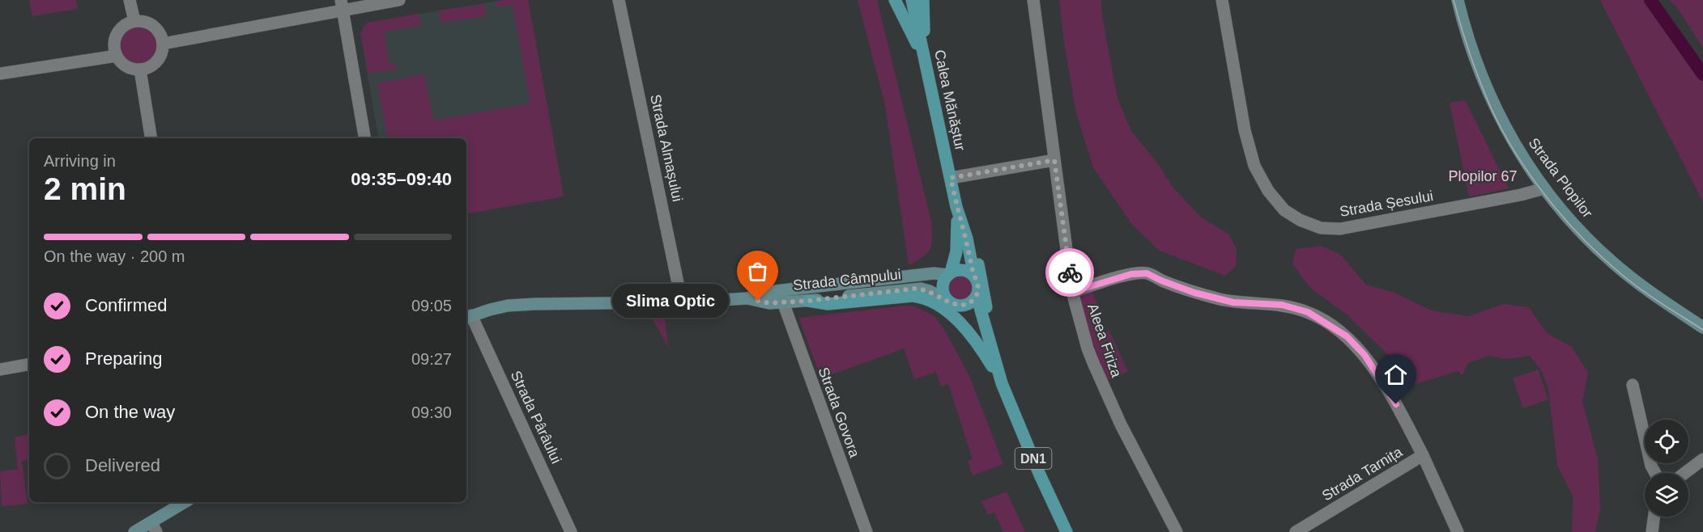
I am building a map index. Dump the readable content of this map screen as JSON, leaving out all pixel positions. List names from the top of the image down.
{
  "streets": {
    "main road": [
      "Calea Mănăștur",
      "Strada Plopilor",
      "Strada Câmpului",
      "DN1"
    ],
    "street": [
      "Strada Almașului",
      "Strada Șesului",
      "Aleea Firiza",
      "Strada Govora",
      "Strada Pârâului",
      "Strada Tarnița"
    ]
  },
  "crossings": [
    ["Calea Mănăștur", "Strada Câmpului"],
    ["Strada Almașului", "Strada Câmpului"],
    ["Strada Plopilor", "Strada Șesului"],
    ["Strada Câmpului", "Strada Govora"],
    ["Strada Câmpului", "Strada Pârâului"]
  ],
  "parks": ["Plopilor 67"],
  "places": ["Slima Optic"],
  "page": {
    "heading": ["2 min", "Arriving in", "09:35–09:40"],
    "bar": "On the way · 200 m",
    "list": [
      ["Confirmed", "09:05"],
      ["Preparing", "09:27"],
      ["On the way", "09:30"],
      "Delivered"
    ],
    "bubble": "Slima Optic"
  }
}
